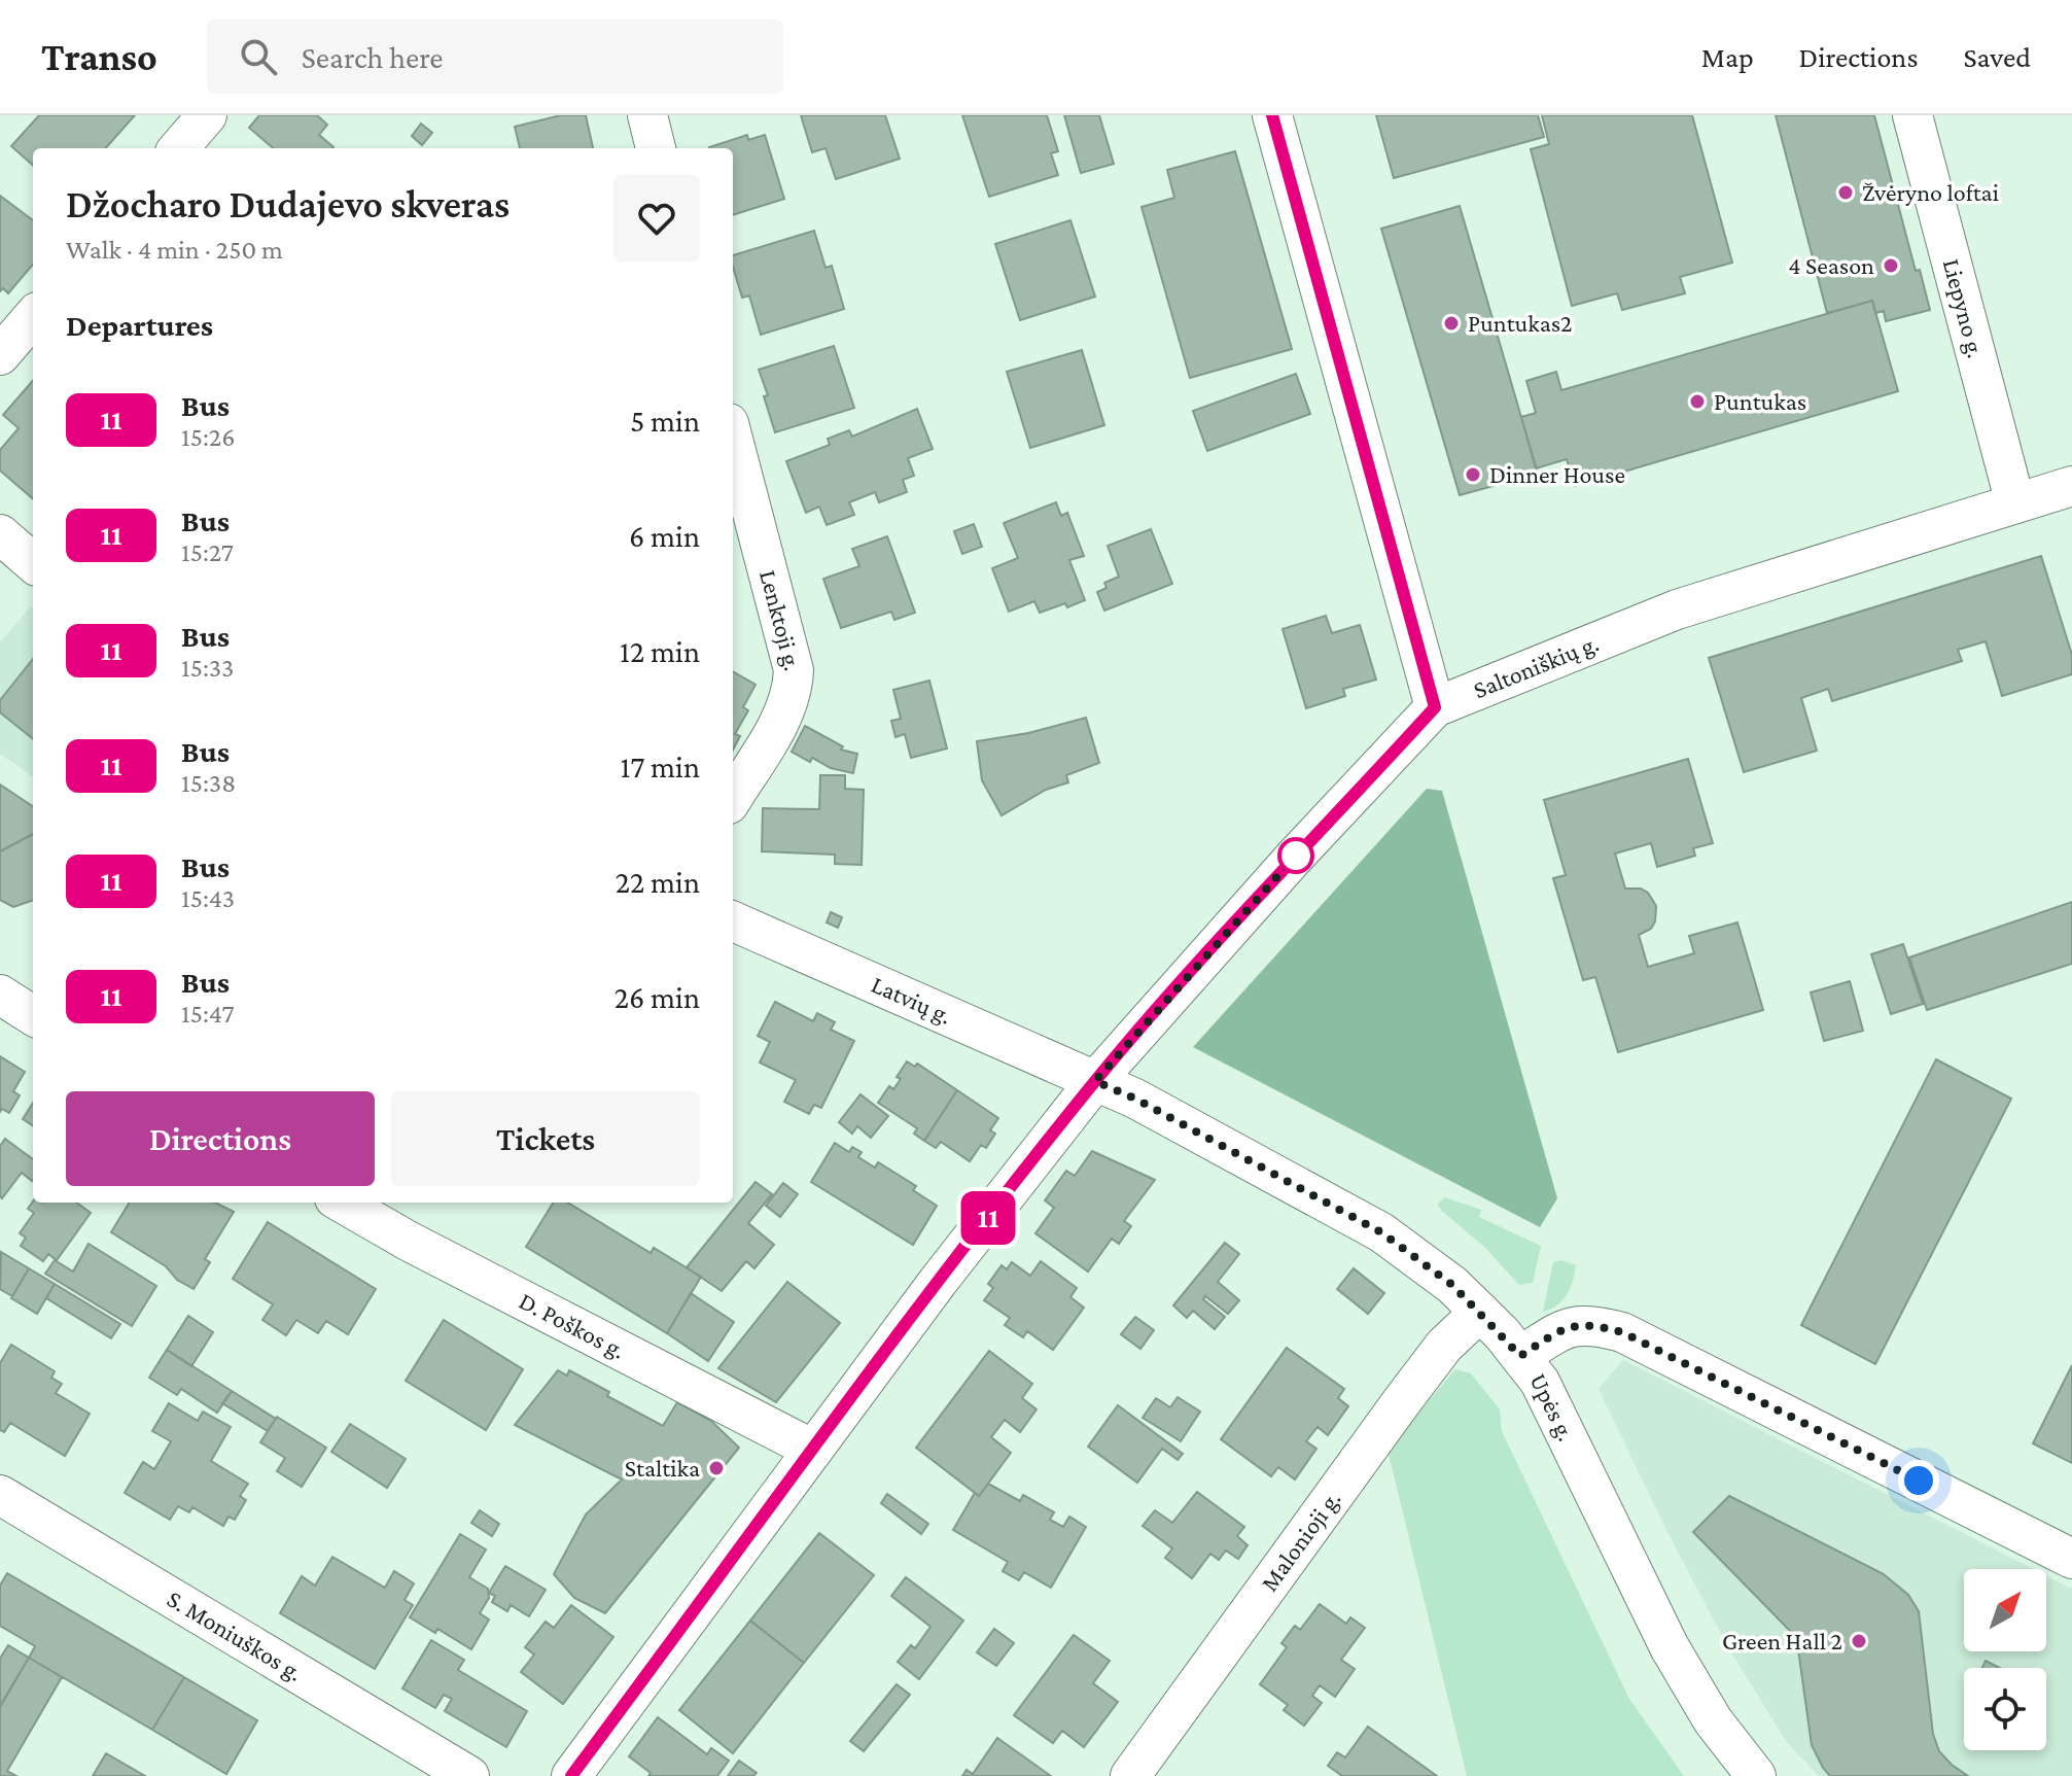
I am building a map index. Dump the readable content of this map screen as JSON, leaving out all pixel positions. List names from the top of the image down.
{
  "streets": {
    "street": [
      "Liepyno g.",
      "Lenktoji g.",
      "Saltoniškių g.",
      "Latvių g.",
      "D. Poškos g.",
      "Upės g.",
      "Malonioji g.",
      "S. Moniuškos g."
    ]
  },
  "crossings": [
    ["Liepyno g.", "Saltoniškių g."],
    ["Saltoniškių g.", "Latvių g."],
    ["Saltoniškių g.", "D. Poškos g."],
    ["Saltoniškių g.", "Upės g."],
    ["Latvių g.", "Upės g."],
    ["Upės g.", "Malonioji g."]
  ],
  "places": [
    "Žvėryno loftai",
    "4 Season",
    "Puntukas2",
    "Puntukas",
    "Dinner House",
    "Staltika",
    "Green Hall 2"
  ],
  "lines": ["bus line 11"],
  "north": "top right",
  "page": {
    "header": "Transo",
    "search": "Search here",
    "nav": ["Map", "Directions", "Saved"],
    "on_map": "11",
    "heading": [
      ["Džocharo Dudajevo skveras", "Walk · 4 min · 250 m"],
      "Departures"
    ],
    "list": [
      {
        "mark": "11",
        "name": "Bus",
        "note": "15:26",
        "value": "5 min"
      },
      {
        "mark": "11",
        "name": "Bus",
        "note": "15:27",
        "value": "6 min"
      },
      {
        "mark": "11",
        "name": "Bus",
        "note": "15:33",
        "value": "12 min"
      },
      {
        "mark": "11",
        "name": "Bus",
        "note": "15:38",
        "value": "17 min"
      },
      {
        "mark": "11",
        "name": "Bus",
        "note": "15:43",
        "value": "22 min"
      },
      {
        "mark": "11",
        "name": "Bus",
        "note": "15:47",
        "value": "26 min"
      }
    ],
    "buttons": ["Directions", "Tickets"]
  }
}
